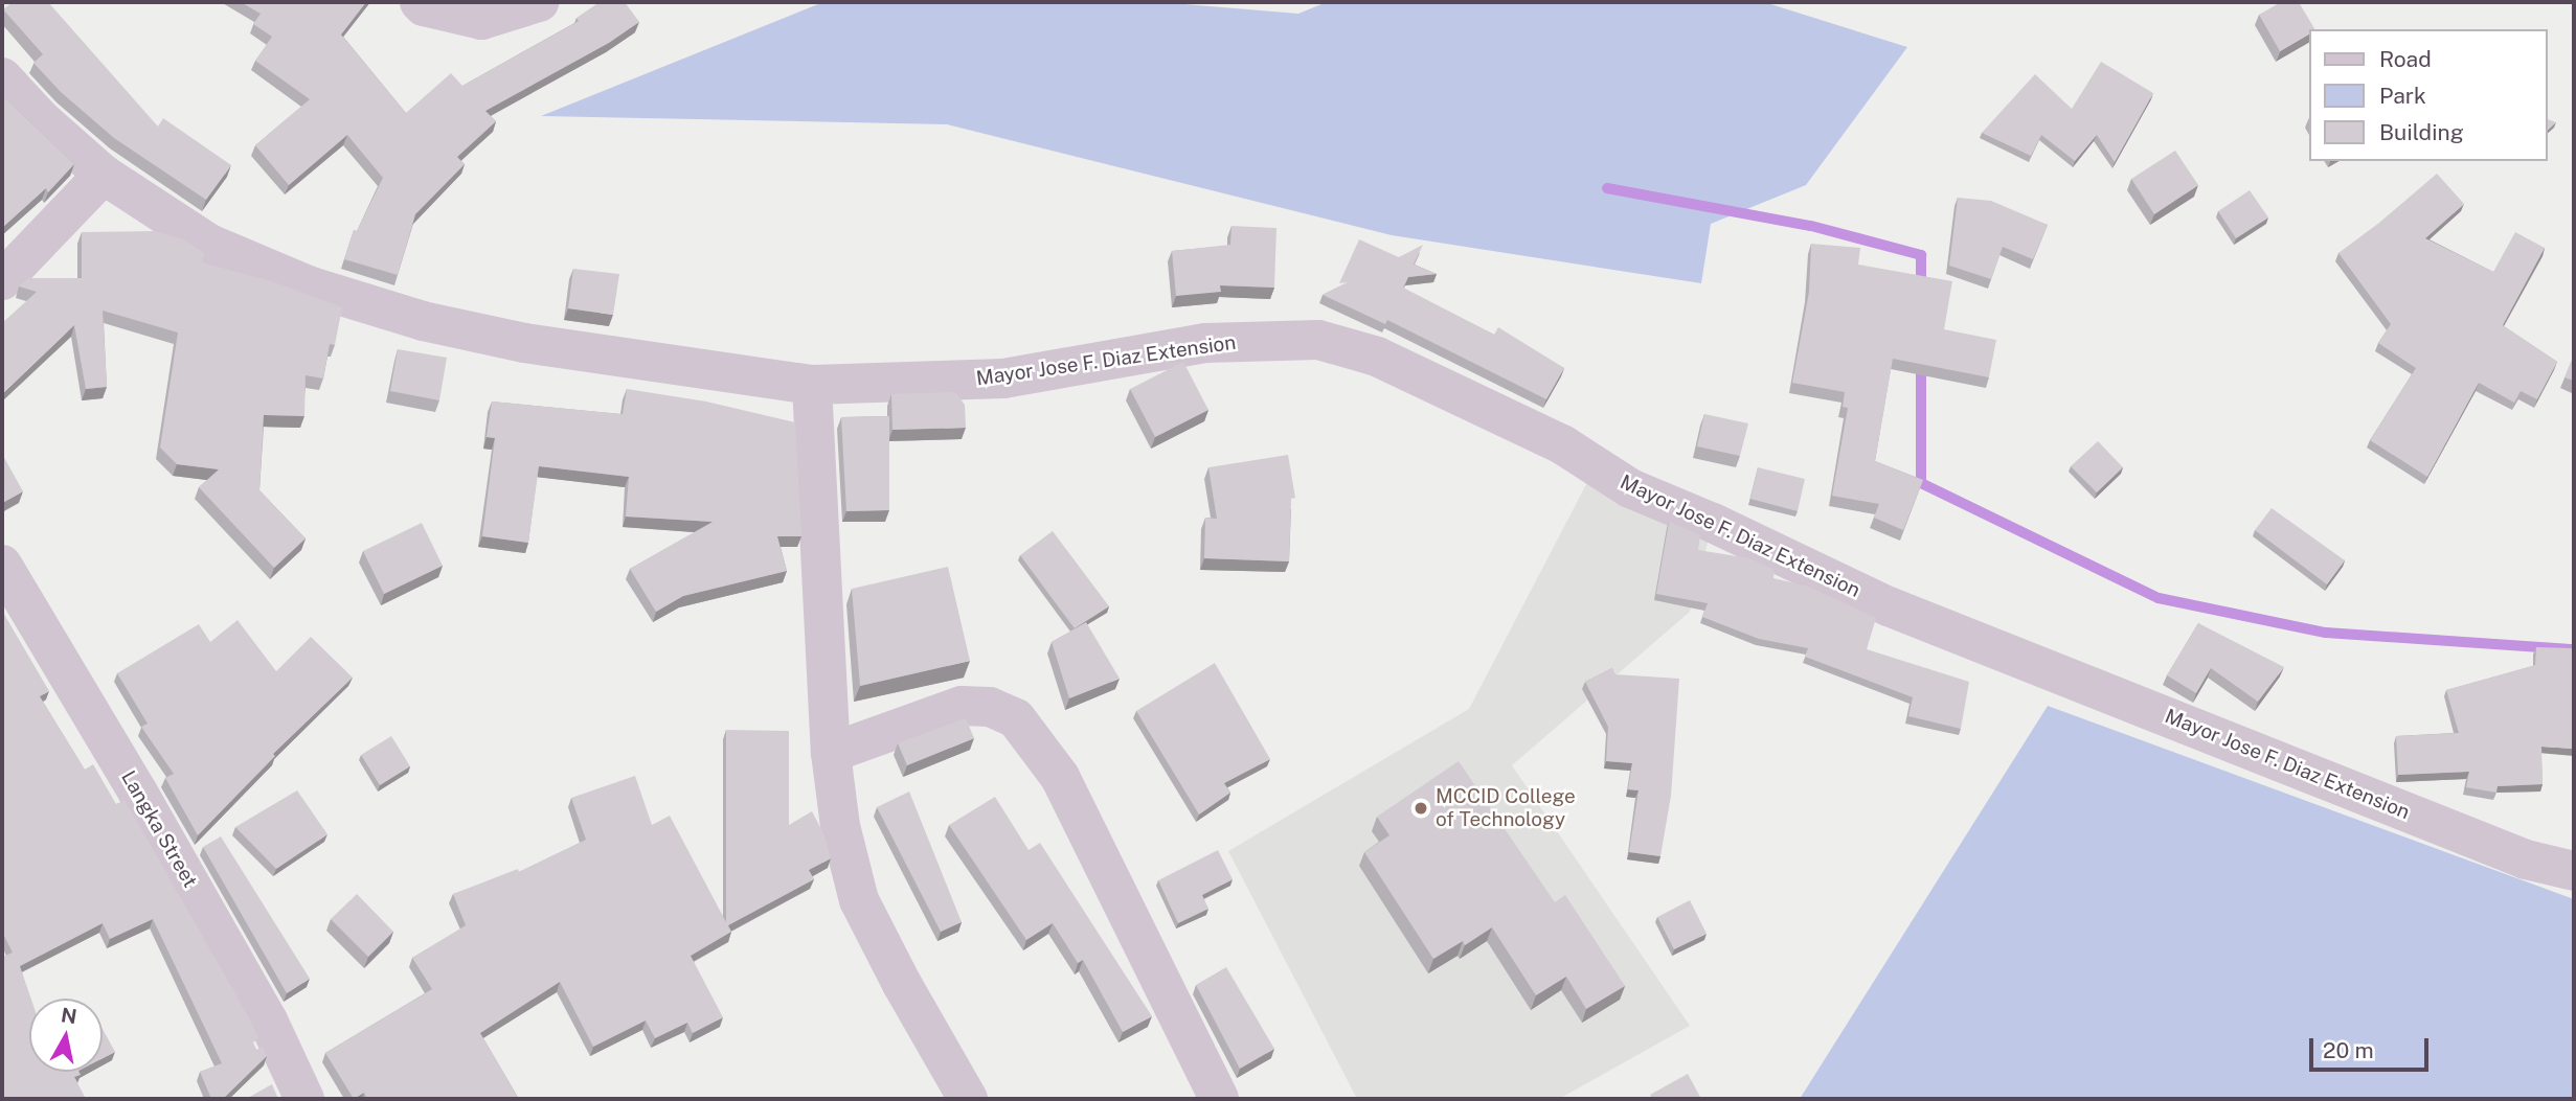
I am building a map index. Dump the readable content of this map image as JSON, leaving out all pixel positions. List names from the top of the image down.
{
  "streets": {
    "street": ["Mayor Jose F. Diaz Extension", "Langka Street"]
  },
  "places": ["MCCID College of Technology"],
  "legend": ["Road", "Park", "Building"],
  "scale_bar": "20 m",
  "north": "top"
}
